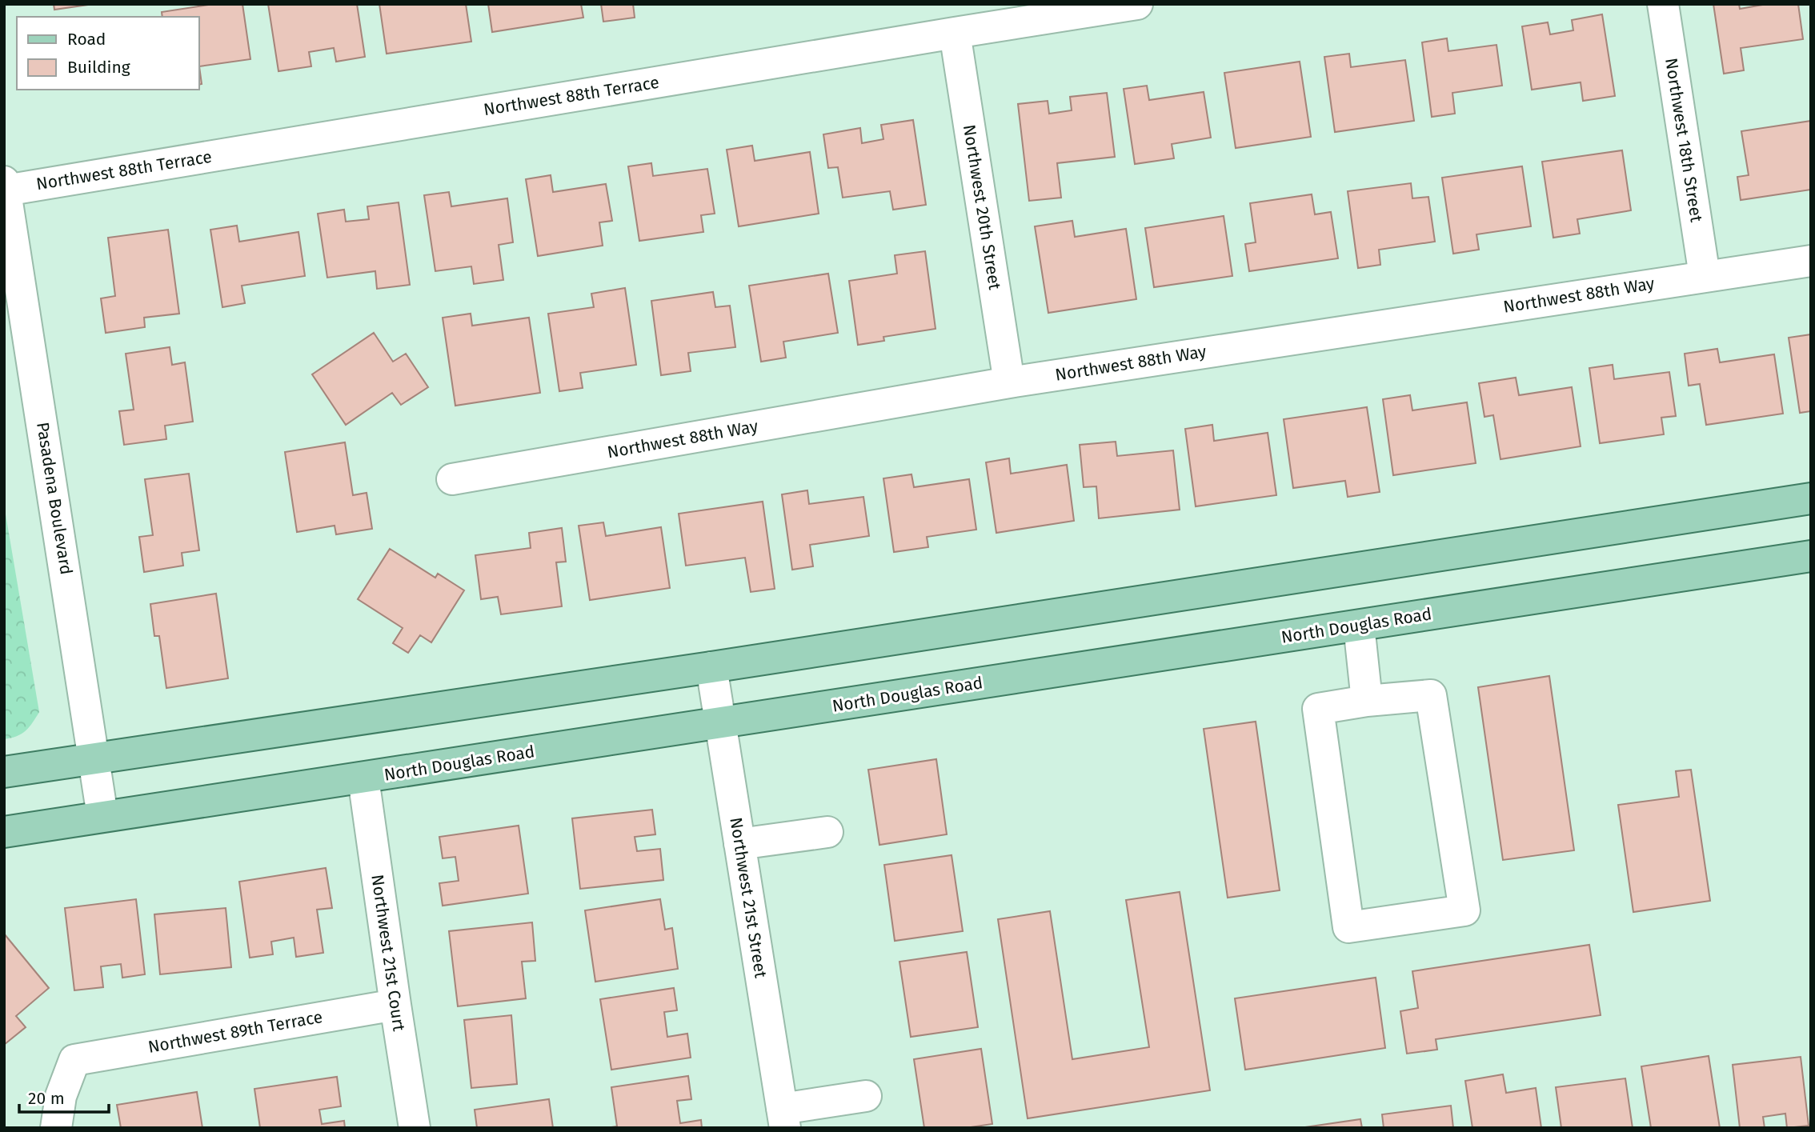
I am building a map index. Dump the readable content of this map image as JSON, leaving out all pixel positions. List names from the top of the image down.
{
  "streets": {
    "main road": ["North Douglas Road"],
    "street": [
      "Northwest 88th Terrace",
      "Northwest 18th Street",
      "Northwest 20th Street",
      "Northwest 88th Way",
      "Pasadena Boulevard",
      "Northwest 21st Street",
      "Northwest 21st Court",
      "Northwest 89th Terrace"
    ]
  },
  "crossings": [
    ["Northwest 88th Terrace", "Northwest 20th Street"],
    ["Northwest 88th Terrace", "Pasadena Boulevard"],
    ["Northwest 18th Street", "Northwest 88th Way"],
    ["Northwest 20th Street", "Northwest 88th Way"],
    ["Pasadena Boulevard", "North Douglas Road"],
    ["North Douglas Road", "Northwest 21st Street"],
    ["North Douglas Road", "Northwest 21st Court"],
    ["Northwest 21st Court", "Northwest 89th Terrace"]
  ],
  "legend": ["Road", "Building"],
  "scale_bar": "20 m"
}
